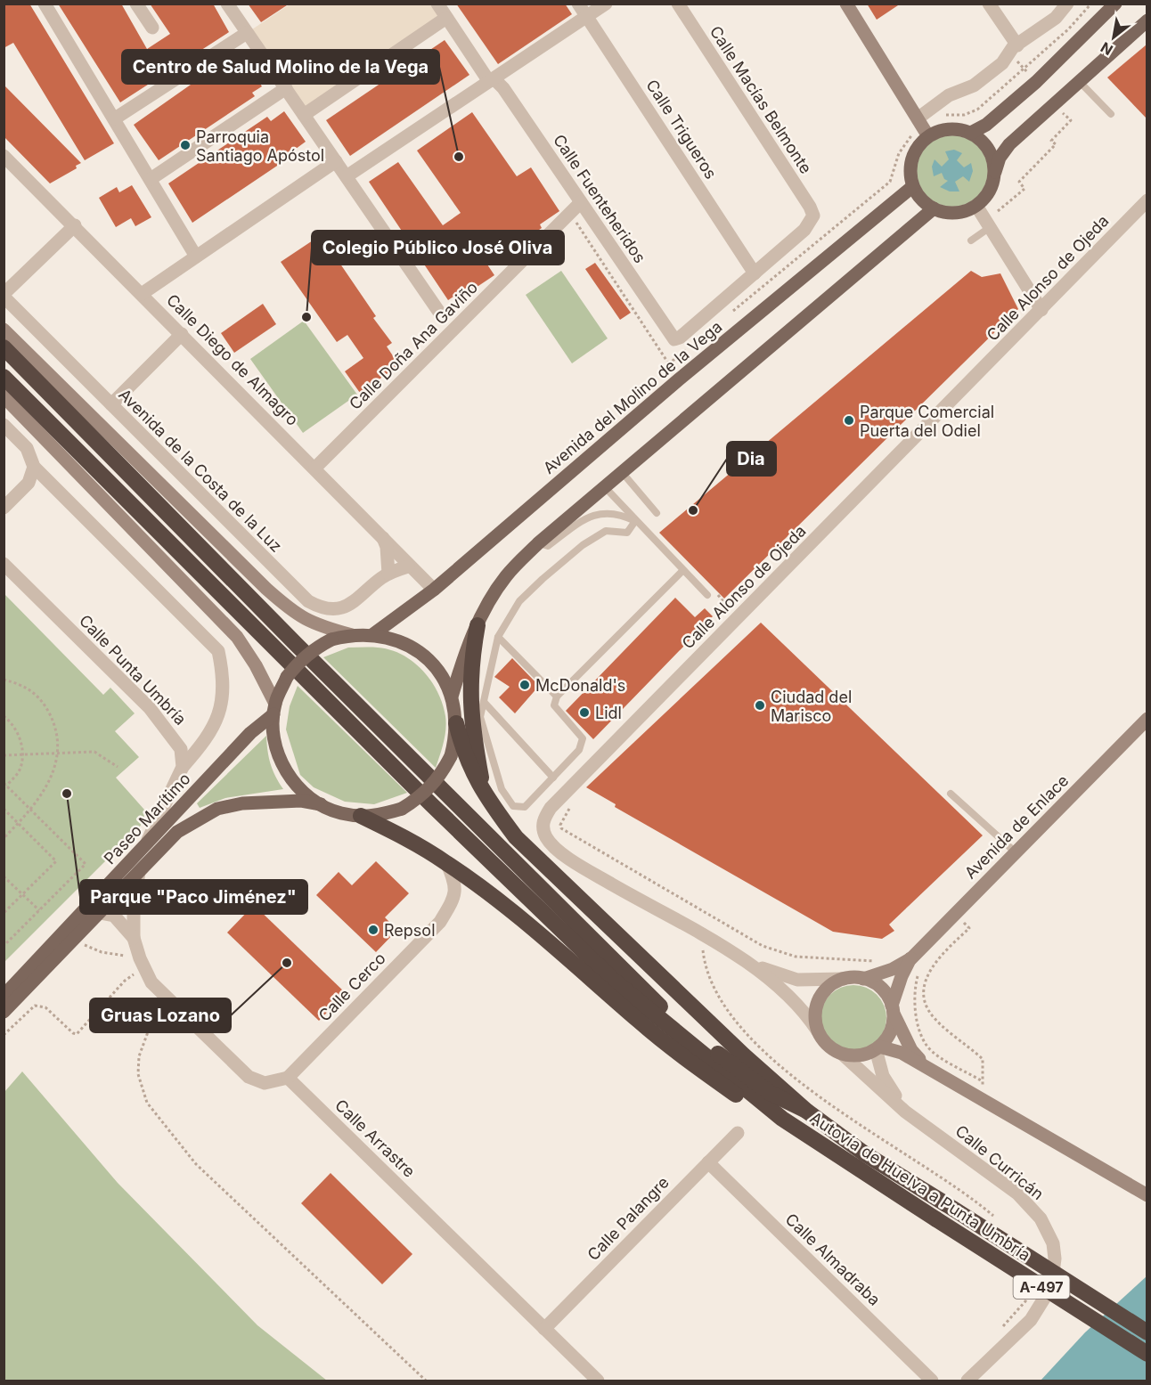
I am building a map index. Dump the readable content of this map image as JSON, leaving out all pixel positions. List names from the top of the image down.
{
  "streets": {
    "highway": ["Autovía de Huelva a Punta Umbría", "A-497"],
    "main road": ["Avenida del Molino de la Vega", "Paseo Marítimo"],
    "street": [
      "Calle Macías Belmonte",
      "Calle Trigueros",
      "Calle Fuenteheridos",
      "Calle Alonso de Ojeda",
      "Calle Doña Ana Gaviño",
      "Calle Diego de Almagro",
      "Avenida de la Costa de la Luz",
      "Calle Punta Umbría",
      "Avenida de Enlace",
      "Calle Cerco",
      "Calle Arrastre",
      "Calle Curricán",
      "Calle Palangre",
      "Calle Almadraba"
    ]
  },
  "crossings": [
    ["Calle Macías Belmonte", "Avenida del Molino de la Vega"],
    ["Calle Trigueros", "Avenida del Molino de la Vega"],
    ["Calle Fuenteheridos", "Calle Doña Ana Gaviño"],
    ["Calle Fuenteheridos", "Avenida del Molino de la Vega"],
    ["Calle Alonso de Ojeda", "Avenida de Enlace"],
    ["Calle Alonso de Ojeda", "Calle Curricán"],
    ["Calle Doña Ana Gaviño", "Calle Diego de Almagro"],
    ["Calle Diego de Almagro", "Avenida del Molino de la Vega"],
    ["Calle Diego de Almagro", "Avenida de la Costa de la Luz"],
    ["Avenida del Molino de la Vega", "Paseo Marítimo"],
    ["Avenida de Enlace", "Calle Curricán"],
    ["Calle Cerco", "Calle Arrastre"],
    ["Calle Arrastre", "Calle Palangre"],
    ["Calle Palangre", "Calle Almadraba"]
  ],
  "places": [
    "Parroquia Santiago Apóstol",
    "Centro de Salud Molino de la Vega",
    "Colegio Público José Oliva",
    "Parque Comercial Puerta del Odiel",
    "Dia",
    "McDonald's",
    "Ciudad del Marisco",
    "Lidl",
    "Parque \"Paco Jiménez\"",
    "Repsol",
    "Gruas Lozano"
  ],
  "north": "bottom left"
}
